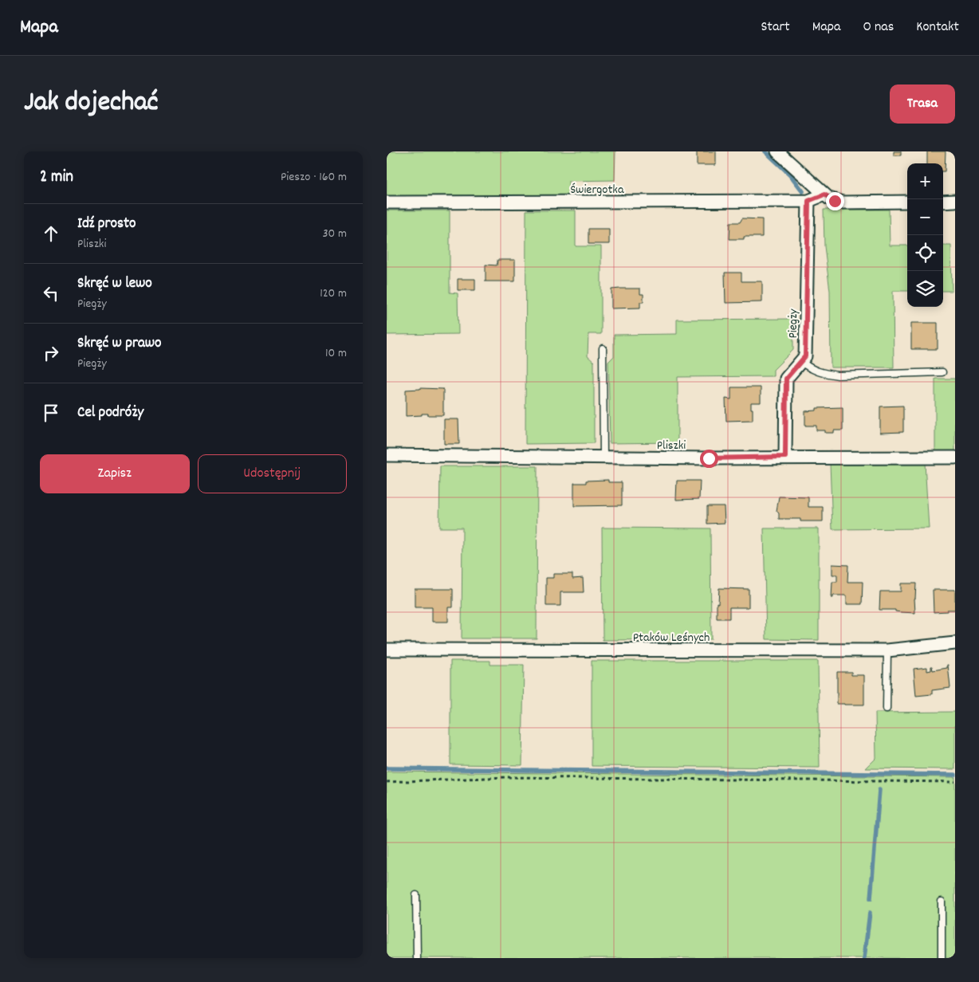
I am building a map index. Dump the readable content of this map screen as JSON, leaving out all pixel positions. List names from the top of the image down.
{
  "streets": {
    "street": [
      "Świergotka",
      "Piegży",
      "Pliszki",
      "Ptaków Leśnych"
    ]
  },
  "crossings": [
    ["Świergotka", "Piegży"],
    ["Piegży", "Pliszki"]
  ],
  "page": {
    "header": "Mapa",
    "nav": [
      "Start",
      "Mapa",
      "O nas",
      "Kontakt"
    ],
    "title": "Jak dojechać",
    "buttons": [
      "Trasa",
      ["Zapisz", "Udostępnij"]
    ],
    "heading": ["2 min", "Pieszo · 160 m"],
    "map_buttons": ["+", "−"],
    "list": [
      ["Idź prosto", "Pliszki", "30 m"],
      ["Skręć w lewo", "Piegży", "120 m"],
      ["Skręć w prawo", "Piegży", "10 m"],
      "Cel podróży"
    ]
  }
}
